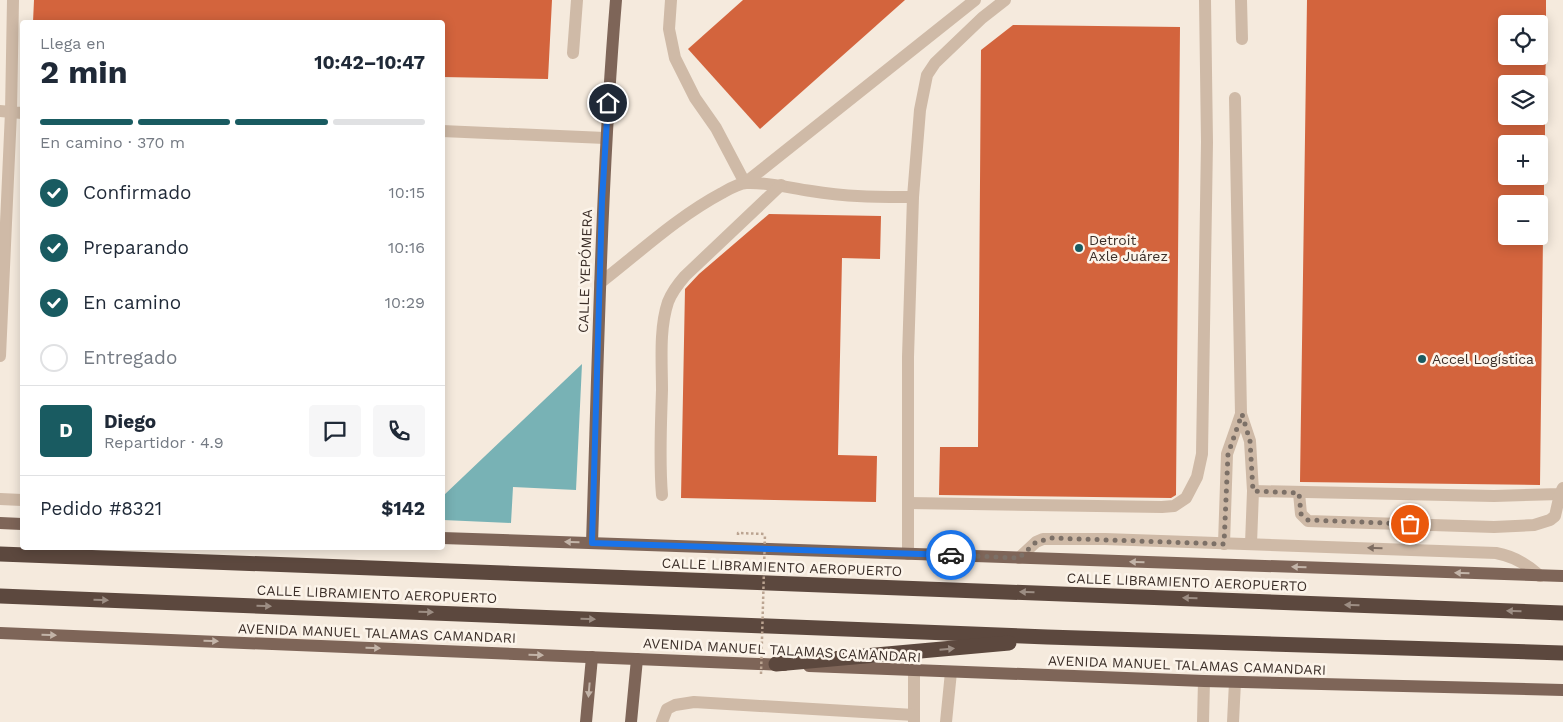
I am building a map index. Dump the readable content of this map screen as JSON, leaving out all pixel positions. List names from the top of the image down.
{
  "streets": {
    "highway": ["CALLE LIBRAMIENTO AEROPUERTO"],
    "main road": ["CALLE YEPÓMERA", "AVENIDA MANUEL TALAMAS CAMANDARI"]
  },
  "one_way": ["AVENIDA MANUEL TALAMAS CAMANDARI"],
  "places": ["Detroit Axle Juárez", "Accel Logística"],
  "page": {
    "map_buttons": ["+", "−"],
    "heading": ["2 min", "Llega en", "10:42–10:47"],
    "panel": [
      "Diego",
      "Repartidor · 4.9",
      "Pedido #8321",
      "$142"
    ],
    "bar": "En camino · 370 m",
    "list": [
      ["Confirmado", "10:15"],
      ["Preparando", "10:16"],
      ["En camino", "10:29"],
      "Entregado"
    ],
    "round": "D"
  }
}
